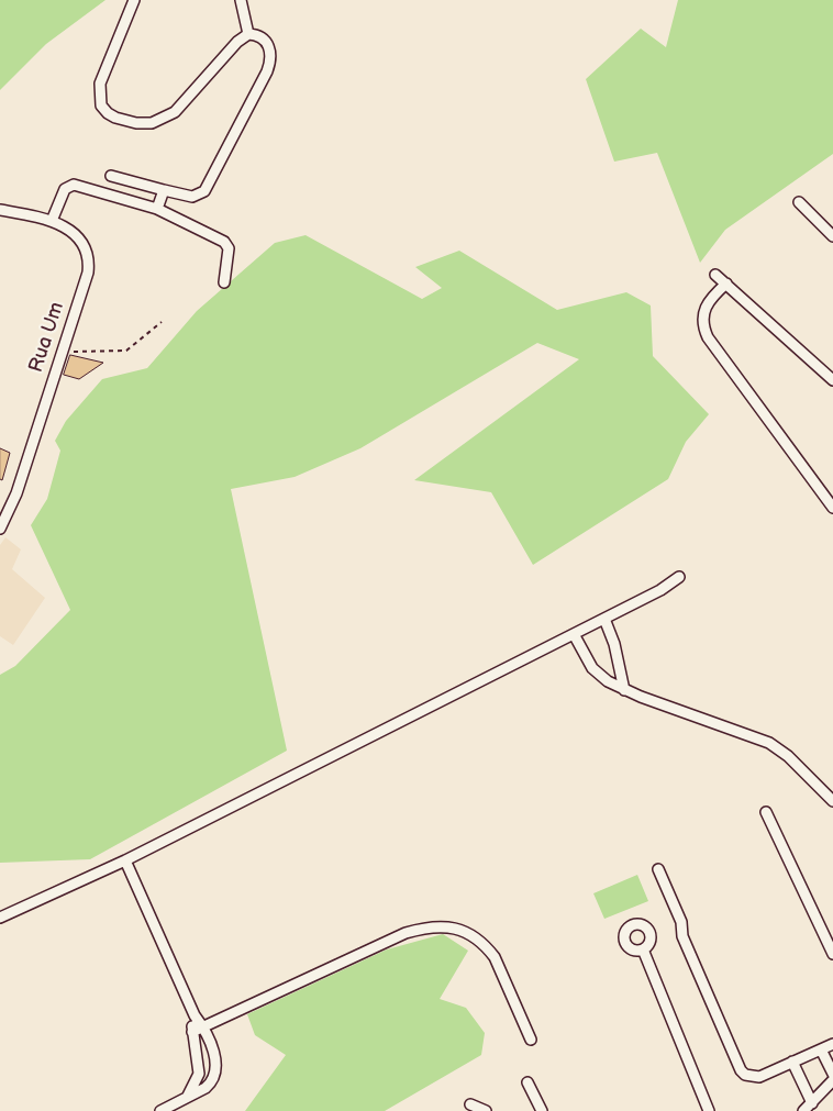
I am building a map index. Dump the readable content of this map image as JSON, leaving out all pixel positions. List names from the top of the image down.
{
  "streets": {
    "street": ["Rua Um"]
  }
}
